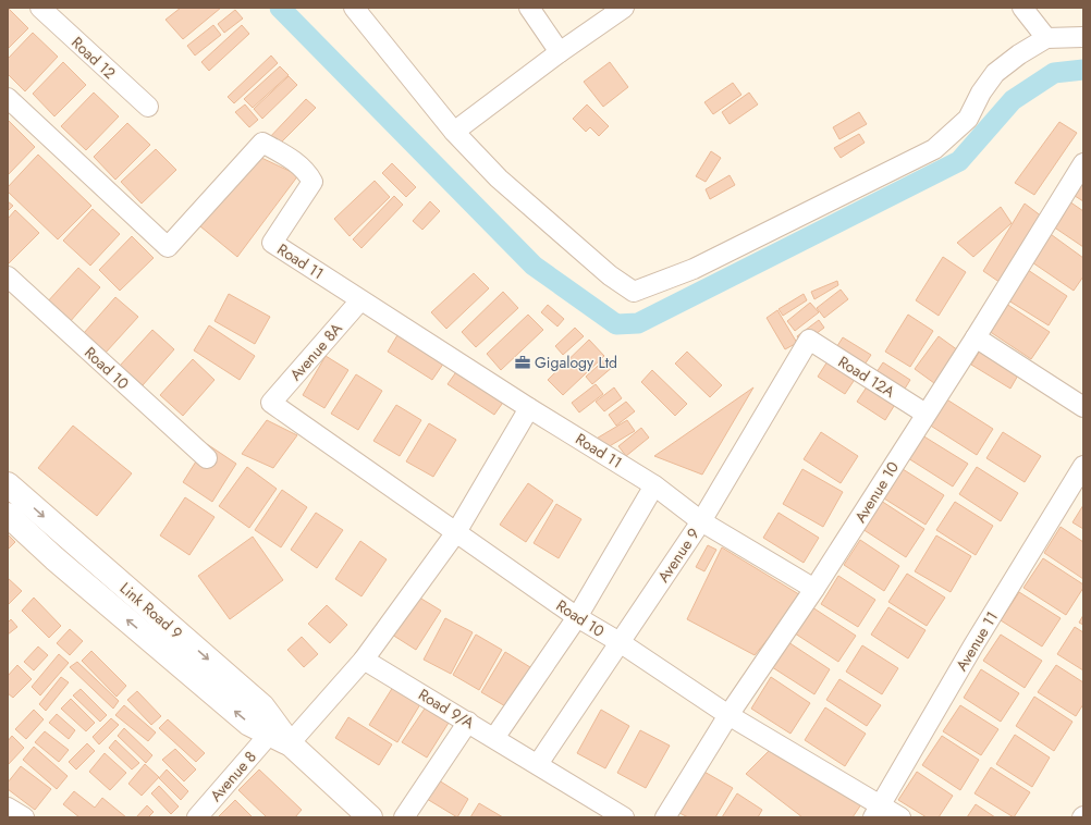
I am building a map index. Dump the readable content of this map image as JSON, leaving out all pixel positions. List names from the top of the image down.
{
  "streets": {
    "main road": ["Link Road 9"],
    "street": [
      "Road 12",
      "Road 11",
      "Avenue 8A",
      "Road 10",
      "Road 12A",
      "Avenue 10",
      "Avenue 9",
      "Avenue 11",
      "Road 9/A",
      "Avenue 8"
    ]
  },
  "crossings": [
    ["Road 11", "Avenue 8A"],
    ["Road 11", "Avenue 10"],
    ["Road 11", "Avenue 9"],
    ["Avenue 8A", "Road 10"],
    ["Road 10", "Avenue 10"],
    ["Road 10", "Avenue 9"],
    ["Road 10", "Avenue 11"],
    ["Road 12A", "Avenue 10"],
    ["Road 12A", "Avenue 9"],
    ["Avenue 9", "Road 9/A"],
    ["Link Road 9", "Avenue 8"]
  ],
  "places": {
    "office": ["Gigalogy Ltd"]
  }
}
